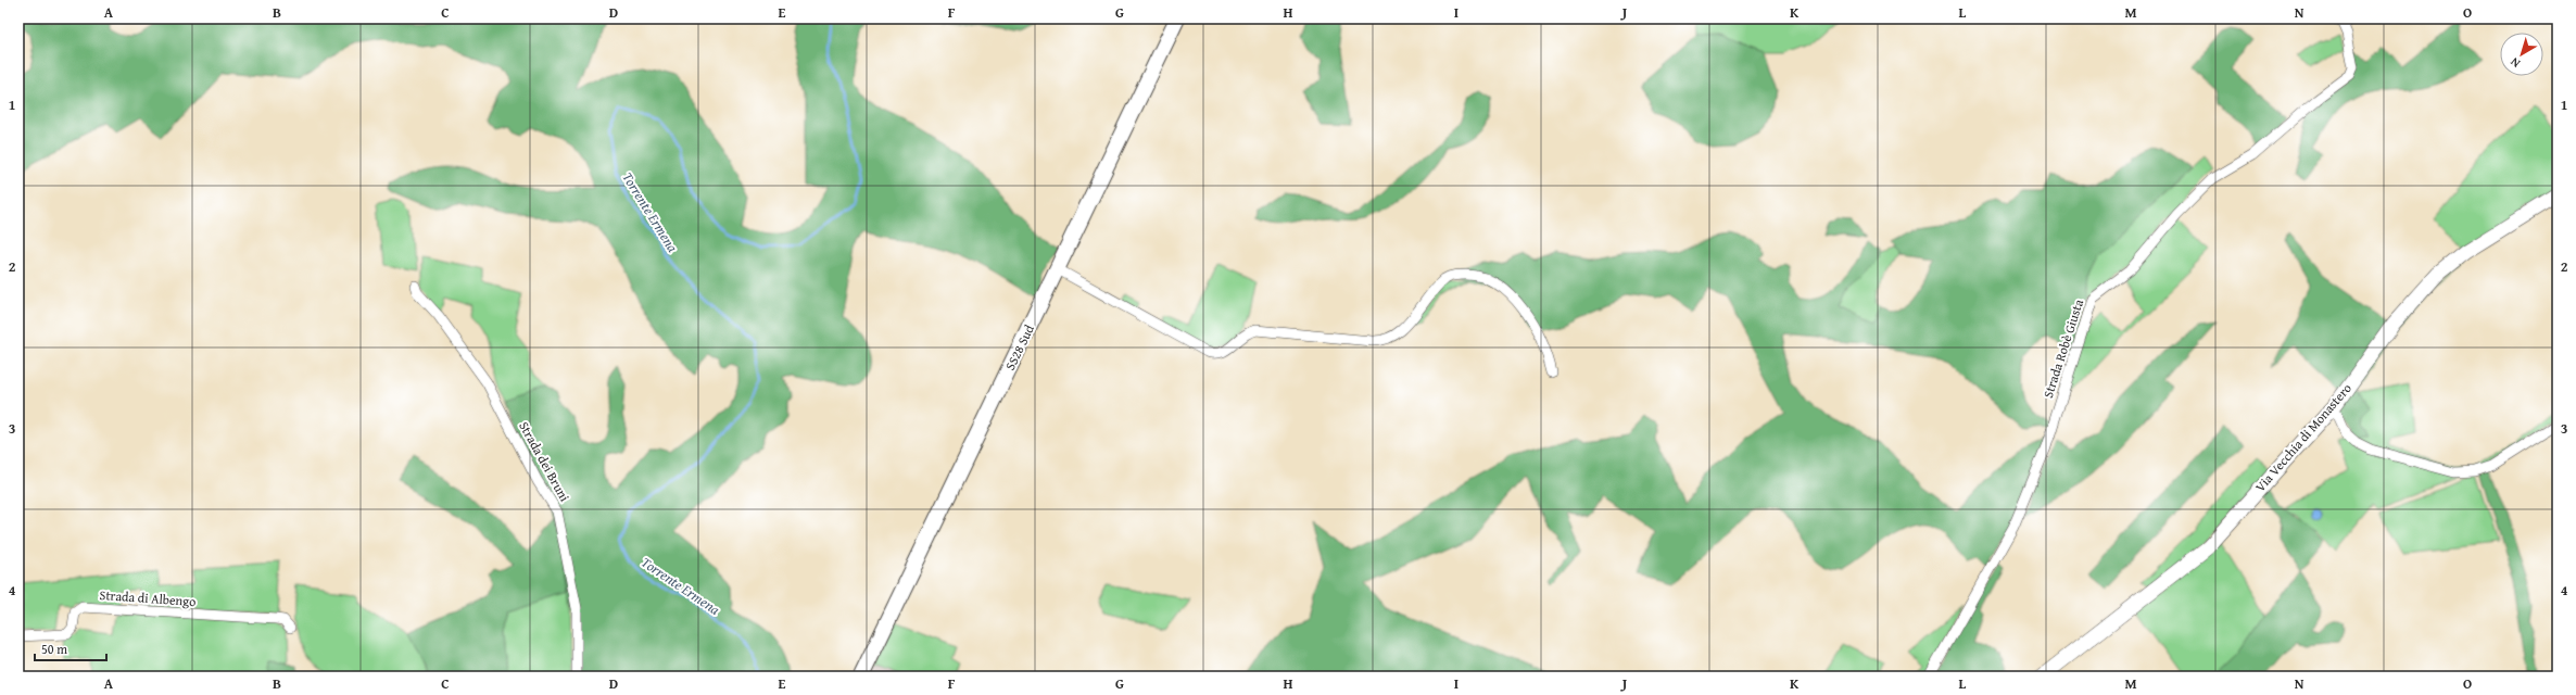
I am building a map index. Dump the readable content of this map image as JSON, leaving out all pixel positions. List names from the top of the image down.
{
  "streets": {
    "main road": ["SS28 Sud"],
    "street": [
      "Strada Robè Giusta",
      "Via Vecchia di Monastero",
      "Strada dei Bruni",
      "Strada di Albengo"
    ]
  },
  "water": ["Torrente Ermena"],
  "scale_bar": "50 m",
  "north": "bottom left",
  "grid": {
    "columns": [
      "A",
      "B",
      "C",
      "D",
      "E",
      "F",
      "G",
      "H",
      "I",
      "J",
      "K",
      "L",
      "M",
      "N",
      "O"
    ],
    "rows": [
      "1",
      "2",
      "3",
      "4"
    ]
  }
}
